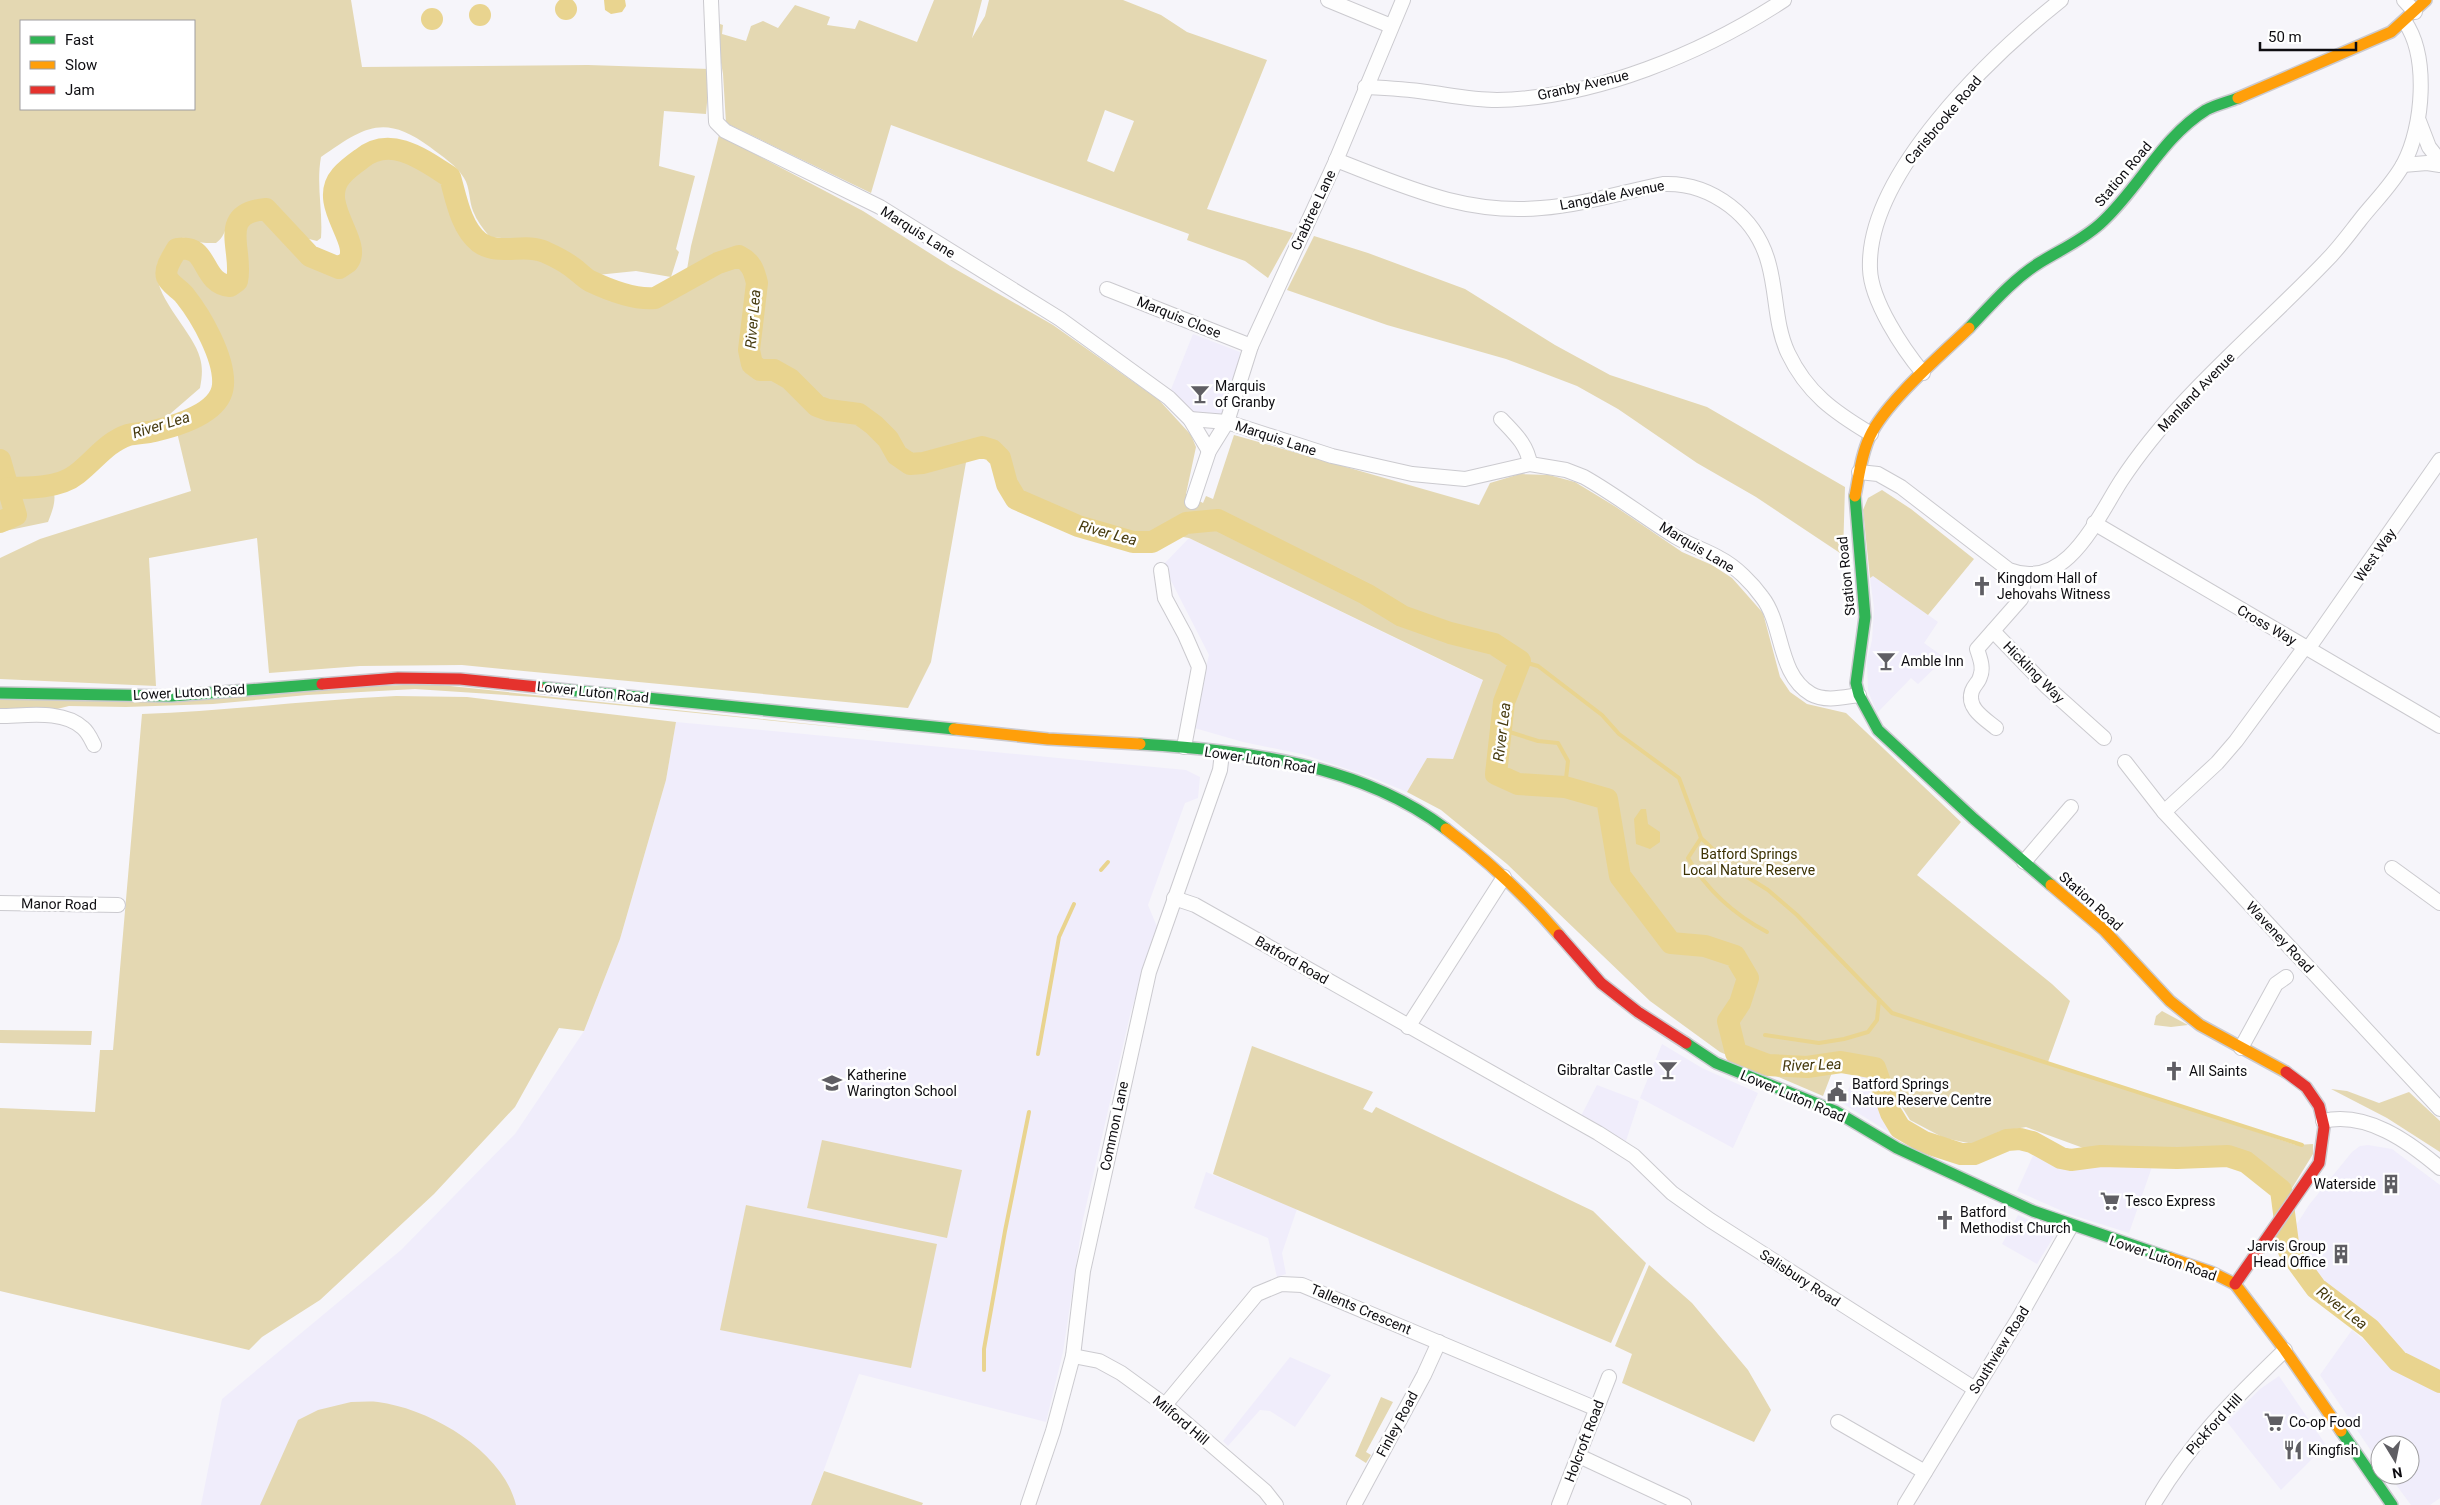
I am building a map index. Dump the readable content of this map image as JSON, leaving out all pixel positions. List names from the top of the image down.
{
  "streets": {
    "main road": ["Station Road", "Lower Luton Road"],
    "street": [
      "Granby Avenue",
      "Carisbrooke Road",
      "Langdale Avenue",
      "Crabtree Lane",
      "Marquis Lane",
      "Marquis Close",
      "Manland Avenue",
      "West Way",
      "Cross Way",
      "Hickling Way",
      "Manor Road",
      "Waveney Road",
      "Batford Road",
      "Common Lane",
      "Salisbury Road",
      "Tallents Crescent",
      "Southview Road",
      "Milford Hill",
      "Finley Road",
      "Pickford Hill",
      "Holcroft Road"
    ]
  },
  "crossings": [
    ["Granby Avenue", "Crabtree Lane"],
    ["Carisbrooke Road", "Station Road"],
    ["Station Road", "Langdale Avenue"],
    ["Station Road", "Marquis Lane"],
    ["Station Road", "Manland Avenue"],
    ["Station Road", "Lower Luton Road"],
    ["Langdale Avenue", "Crabtree Lane"],
    ["Crabtree Lane", "Marquis Lane"],
    ["Crabtree Lane", "Marquis Close"],
    ["Manland Avenue", "Cross Way"],
    ["Manland Avenue", "Hickling Way"],
    ["West Way", "Cross Way"],
    ["West Way", "Waveney Road"],
    ["Lower Luton Road", "Common Lane"],
    ["Lower Luton Road", "Southview Road"],
    ["Lower Luton Road", "Pickford Hill"],
    ["Batford Road", "Common Lane"],
    ["Batford Road", "Salisbury Road"],
    ["Common Lane", "Milford Hill"],
    ["Salisbury Road", "Southview Road"],
    ["Tallents Crescent", "Milford Hill"],
    ["Tallents Crescent", "Finley Road"],
    ["Tallents Crescent", "Holcroft Road"]
  ],
  "water": ["River Lea"],
  "parks": ["Batford Springs Local Nature Reserve"],
  "places": {
    "bar": ["Marquis of Granby", "Amble Inn", "Gibraltar Castle"],
    "church": ["Kingdom Hall of Jehovahs Witness", "All Saints", "Batford Methodist Church"],
    "school or university": ["Katherine Warington School"],
    "public building": ["Batford Springs Nature Reserve Centre"],
    "building": ["Waterside", "Jarvis Group Head Office"],
    "supermarket": ["Tesco Express", "Co-op Food"],
    "restaurant": ["Kingfish"]
  },
  "legend": ["Fast", "Slow", "Jam"],
  "scale_bar": "50 m",
  "north": "bottom"
}
